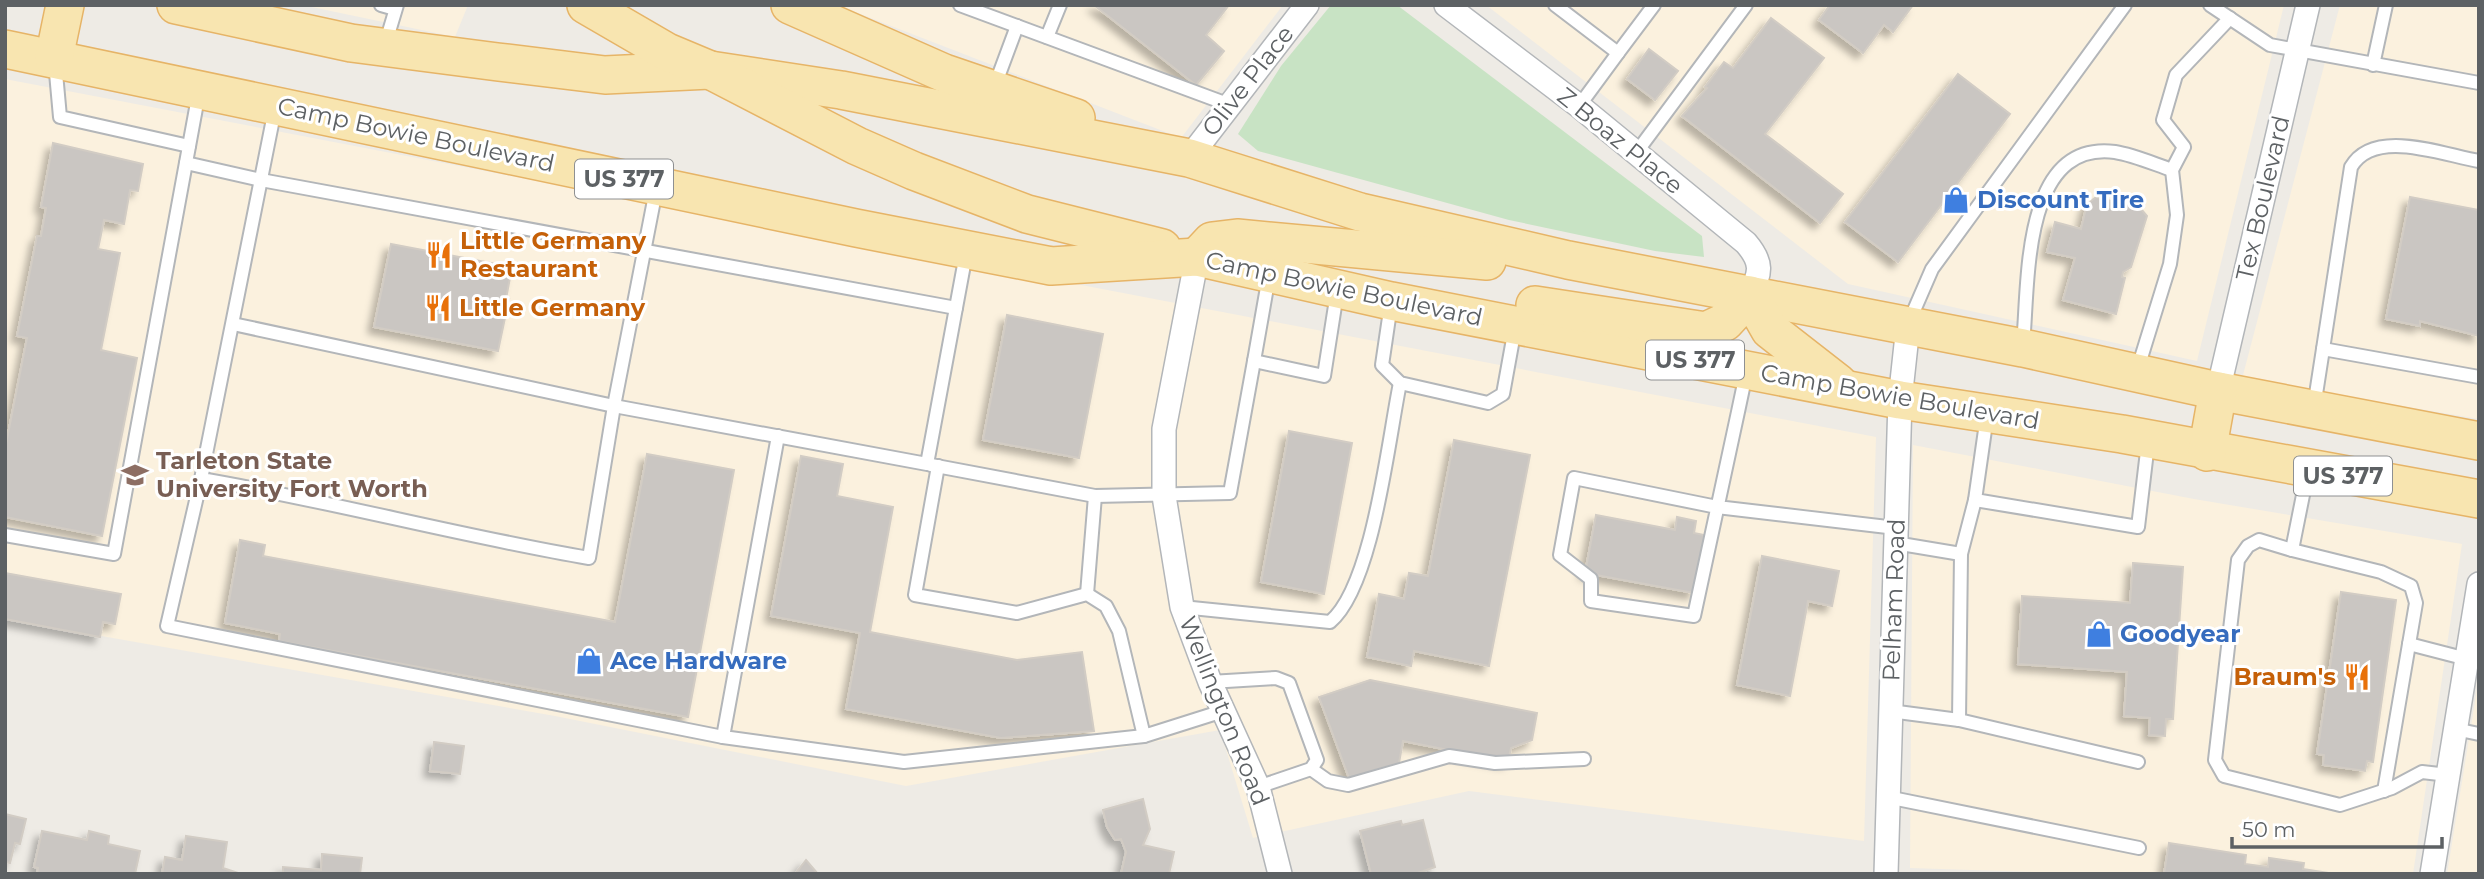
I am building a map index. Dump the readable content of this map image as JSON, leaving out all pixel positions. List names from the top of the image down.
{
  "streets": {
    "main road": ["Camp Bowie Boulevard", "US 377"],
    "street": [
      "Olive Place",
      "Z Boaz Place",
      "Tex Boulevard",
      "Pelham Road",
      "Wellington Road"
    ]
  },
  "crossings": [
    ["Olive Place", "US 377"],
    ["Camp Bowie Boulevard", "Pelham Road"],
    ["Camp Bowie Boulevard", "Wellington Road"],
    ["Z Boaz Place", "US 377"],
    ["US 377", "Tex Boulevard"],
    ["US 377", "Pelham Road"]
  ],
  "places": {
    "shop": ["Discount Tire", "Goodyear", "Ace Hardware"],
    "restaurant": ["Little Germany Restaurant", "Little Germany", "Braum's"],
    "school or university": ["Tarleton State University Fort Worth"]
  },
  "scale_bar": "50 m"
}
